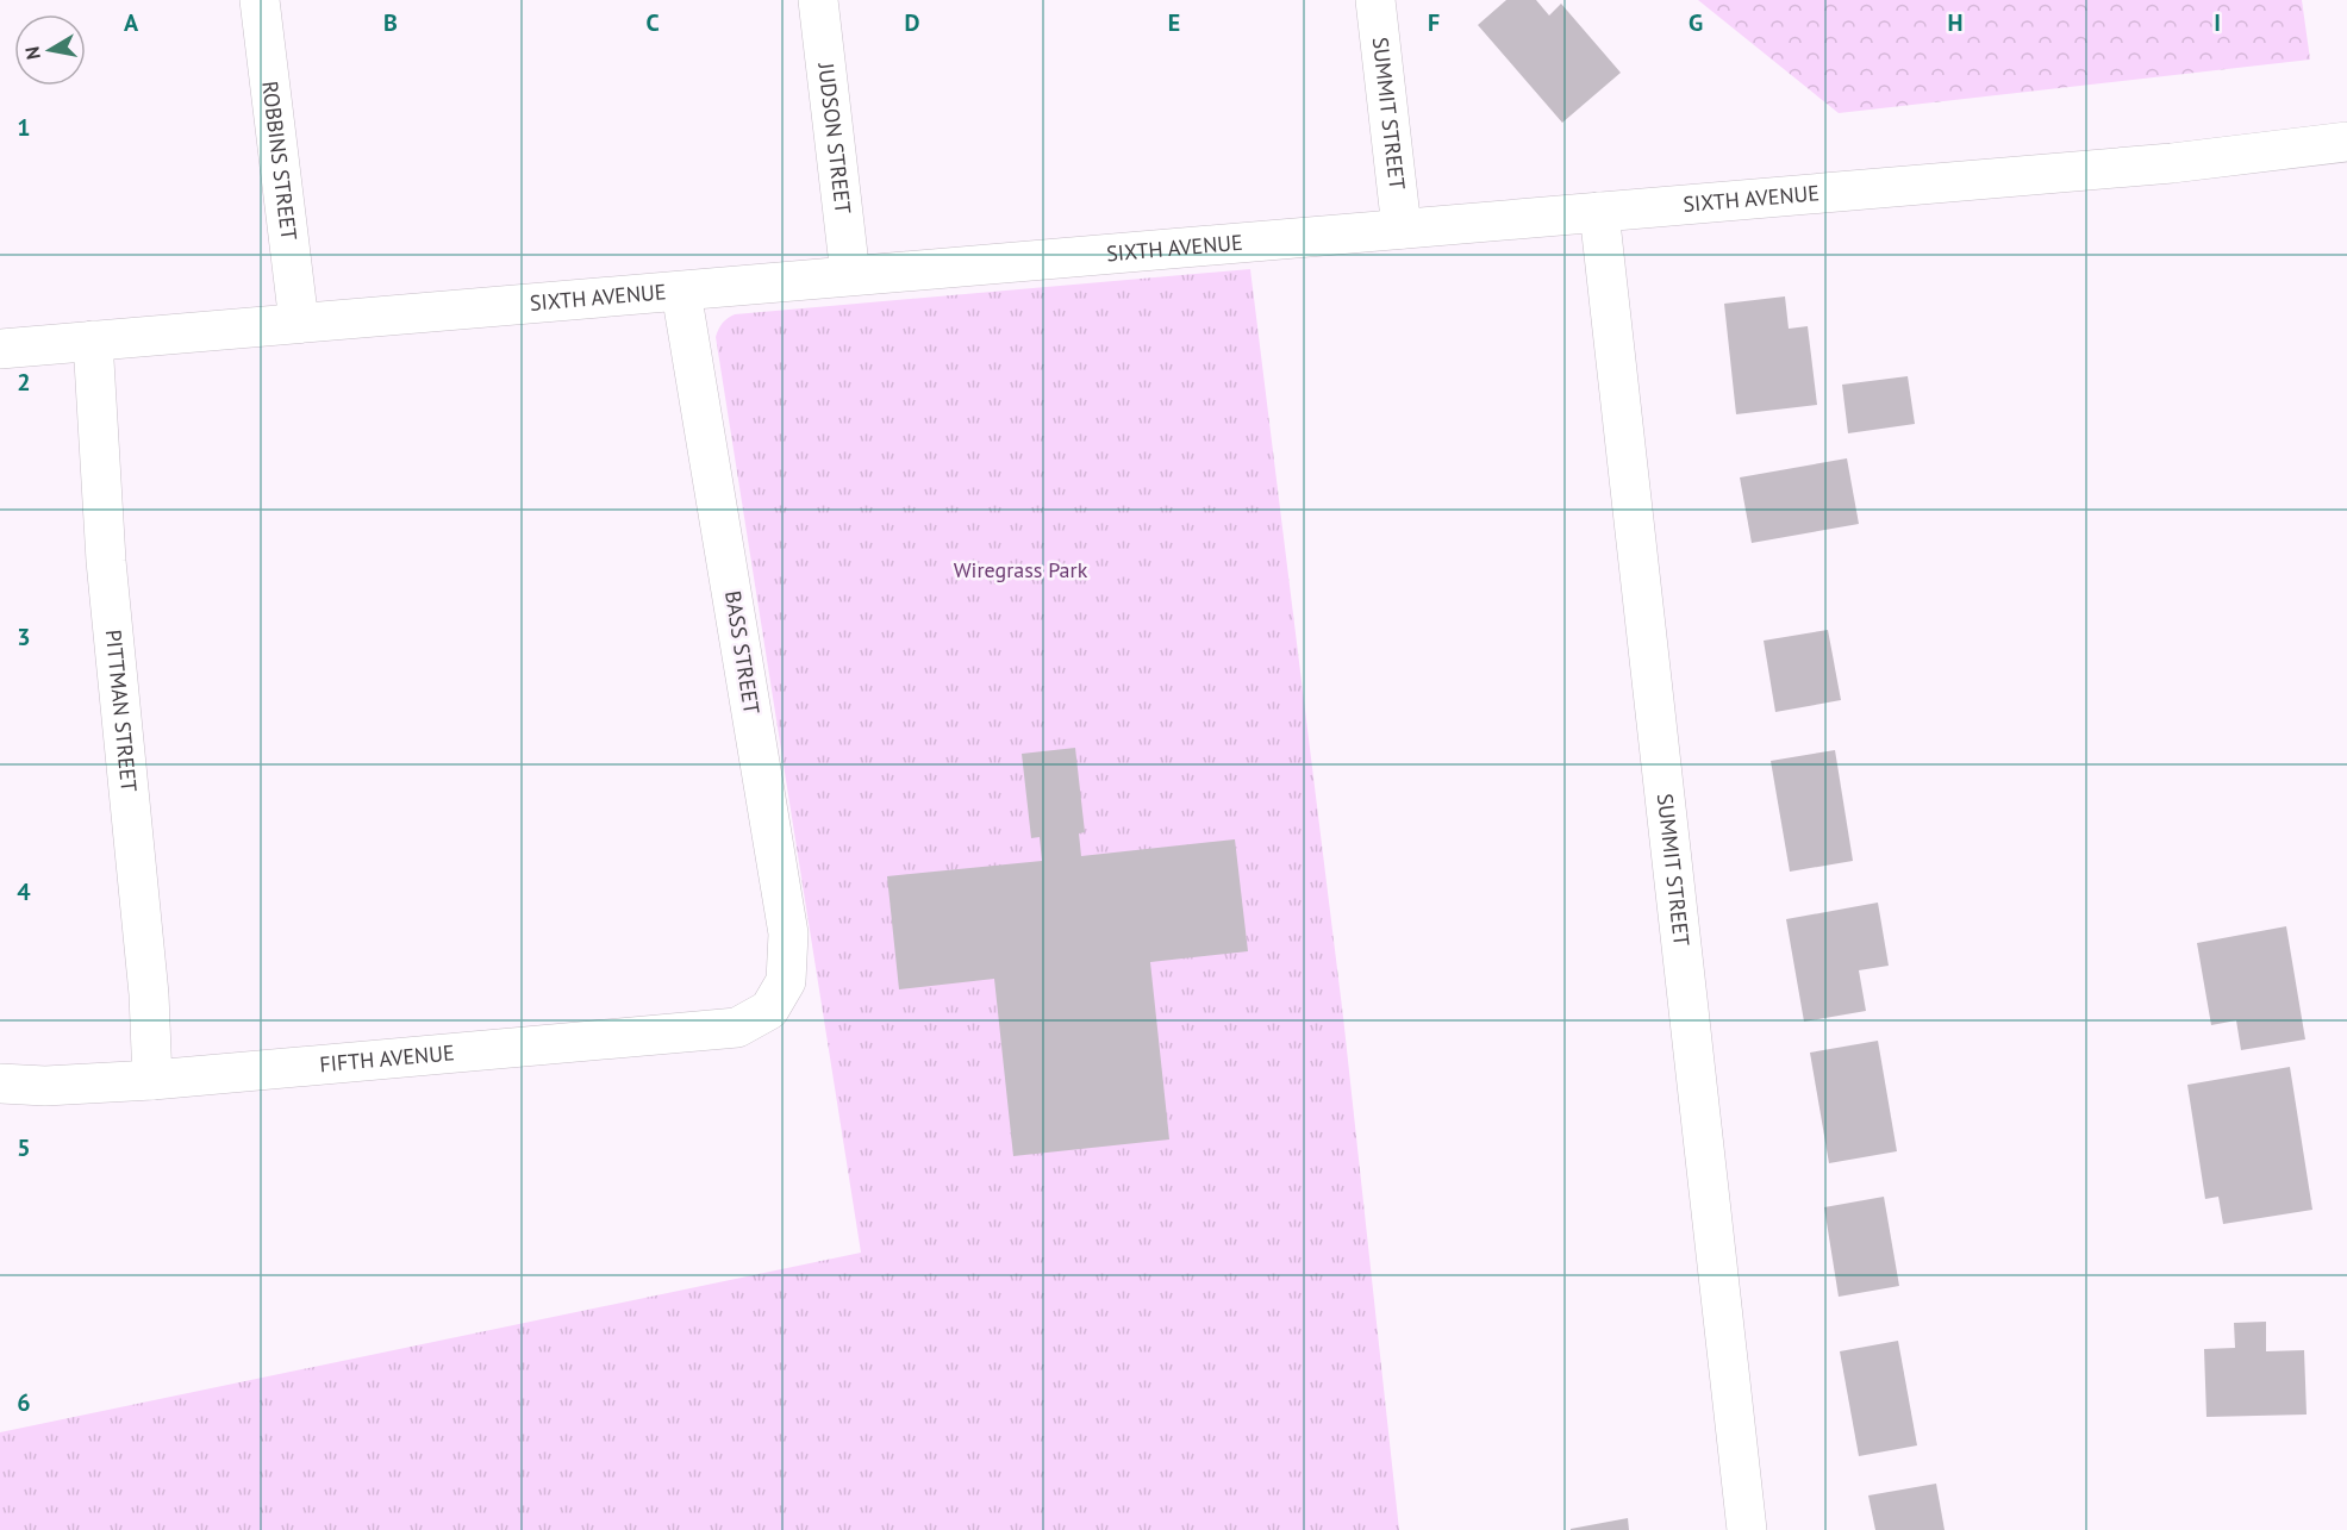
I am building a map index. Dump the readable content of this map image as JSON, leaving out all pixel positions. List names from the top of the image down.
{
  "streets": {
    "street": [
      "SUMMIT STREET",
      "JUDSON STREET",
      "ROBBINS STREET",
      "SIXTH AVENUE",
      "BASS STREET",
      "PITTMAN STREET",
      "FIFTH AVENUE"
    ]
  },
  "crossings": [
    ["SUMMIT STREET", "SIXTH AVENUE"],
    ["JUDSON STREET", "SIXTH AVENUE"],
    ["ROBBINS STREET", "SIXTH AVENUE"],
    ["SIXTH AVENUE", "BASS STREET"],
    ["SIXTH AVENUE", "PITTMAN STREET"],
    ["BASS STREET", "FIFTH AVENUE"],
    ["PITTMAN STREET", "FIFTH AVENUE"]
  ],
  "parks": ["Wiregrass Park"],
  "north": "left",
  "grid": {
    "columns": [
      "A",
      "B",
      "C",
      "D",
      "E",
      "F",
      "G",
      "H",
      "I"
    ],
    "rows": [
      "1",
      "2",
      "3",
      "4",
      "5",
      "6"
    ]
  }
}
